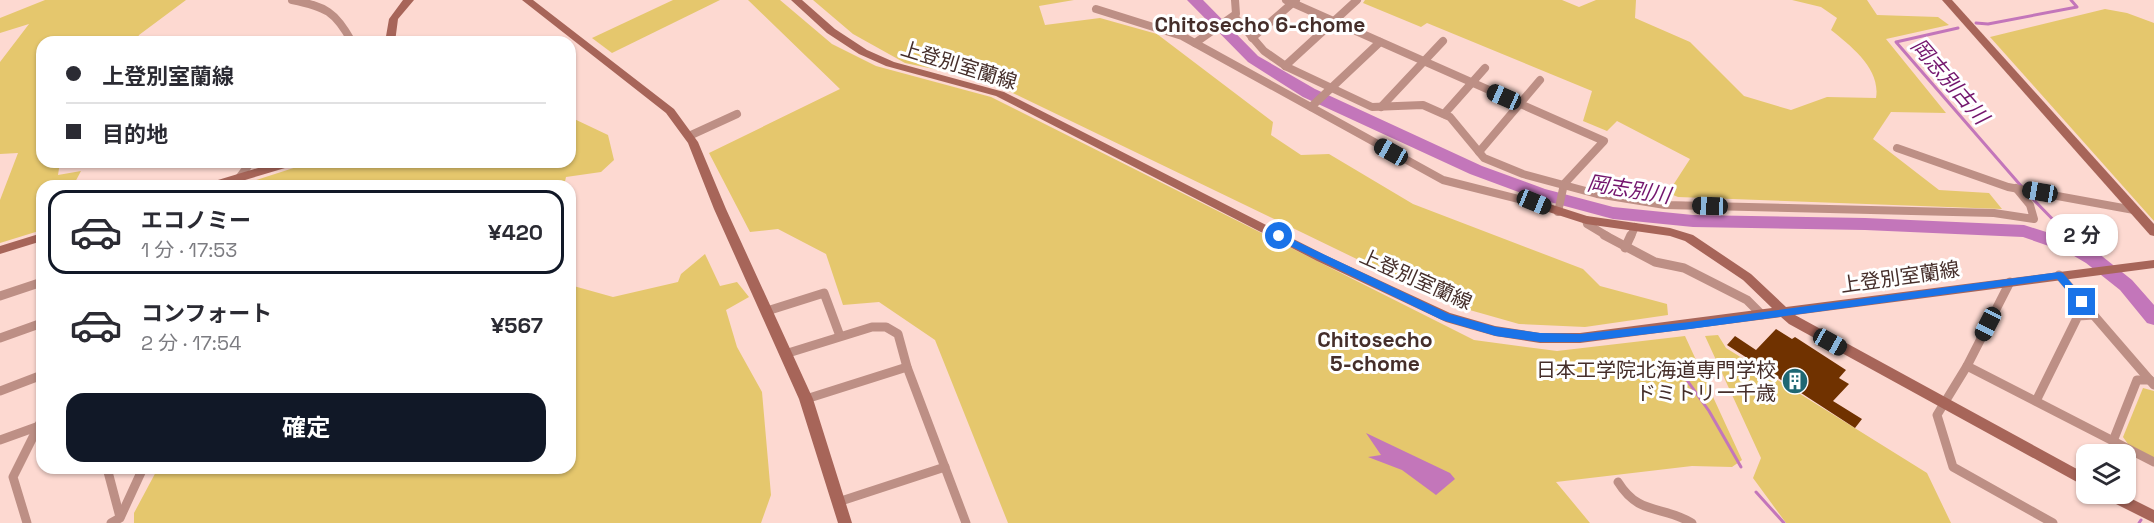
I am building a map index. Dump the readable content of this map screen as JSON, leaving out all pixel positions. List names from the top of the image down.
{
  "streets": {
    "main road": ["上登別室蘭線"]
  },
  "districts": ["Chitosecho 6-chome", "Chitosecho 5-chome"],
  "water": ["岡志別古川", "岡志別川"],
  "places": {
    "building": ["日本工学院北海道専門学校 ドミトリー千歳"]
  },
  "page": {
    "banner": ["上登別室蘭線", "目的地"],
    "list": [
      {
        "name": "エコノミー",
        "note": "1 分 · 17:53",
        "value": "¥420"
      },
      {
        "name": "コンフォート",
        "note": "2 分 · 17:54",
        "value": "¥567"
      }
    ],
    "bubble": "2 分",
    "buttons": "確定"
  }
}
